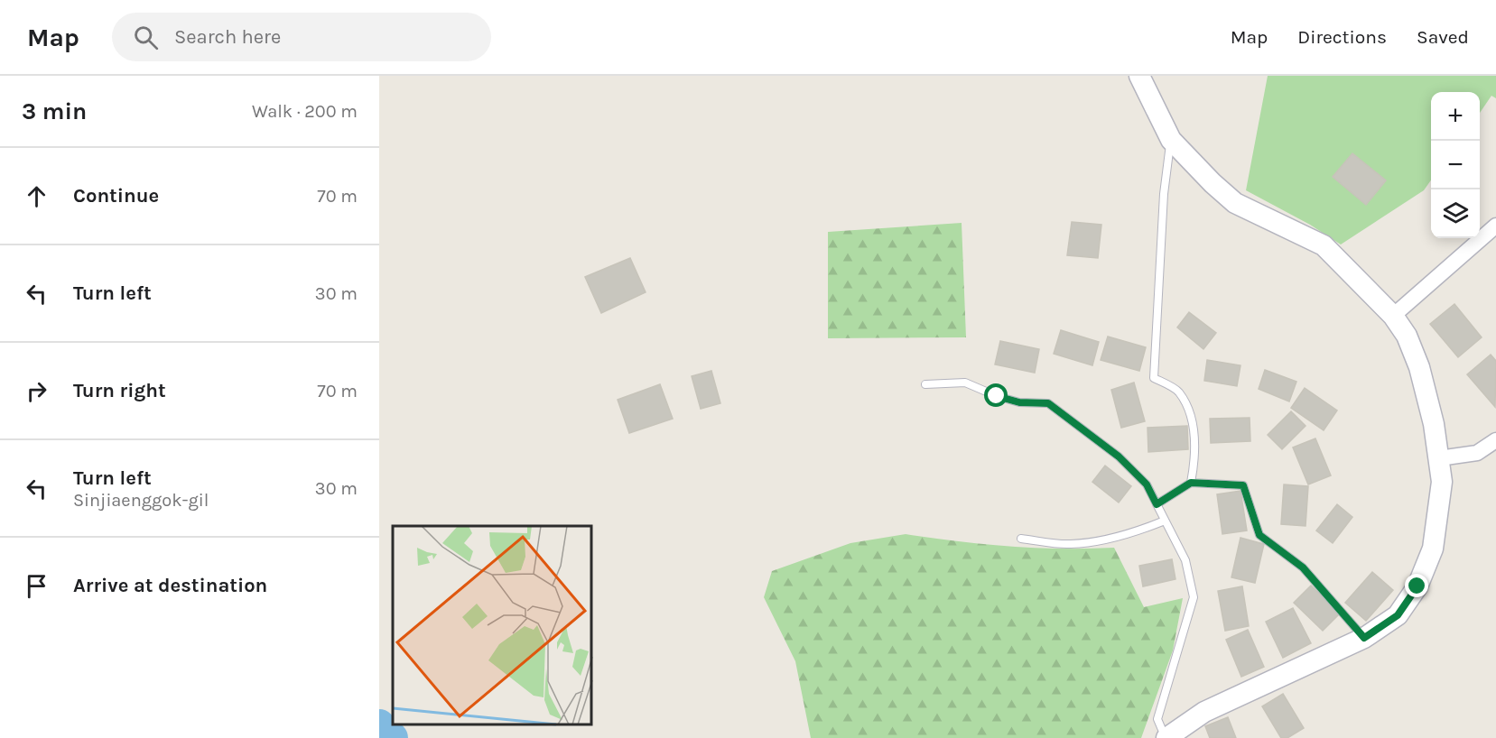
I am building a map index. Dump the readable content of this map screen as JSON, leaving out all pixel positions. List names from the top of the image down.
{
  "page": {
    "header": "Map",
    "search": "Search here",
    "nav": ["Map", "Directions", "Saved"],
    "heading": ["3 min", "Walk · 200 m"],
    "map_buttons": ["+", "−"],
    "list": [
      ["Continue", "70 m"],
      ["Turn left", "30 m"],
      ["Turn right", "70 m"],
      ["Turn left", "Sinjiaenggok-gil", "30 m"],
      "Arrive at destination"
    ]
  }
}
